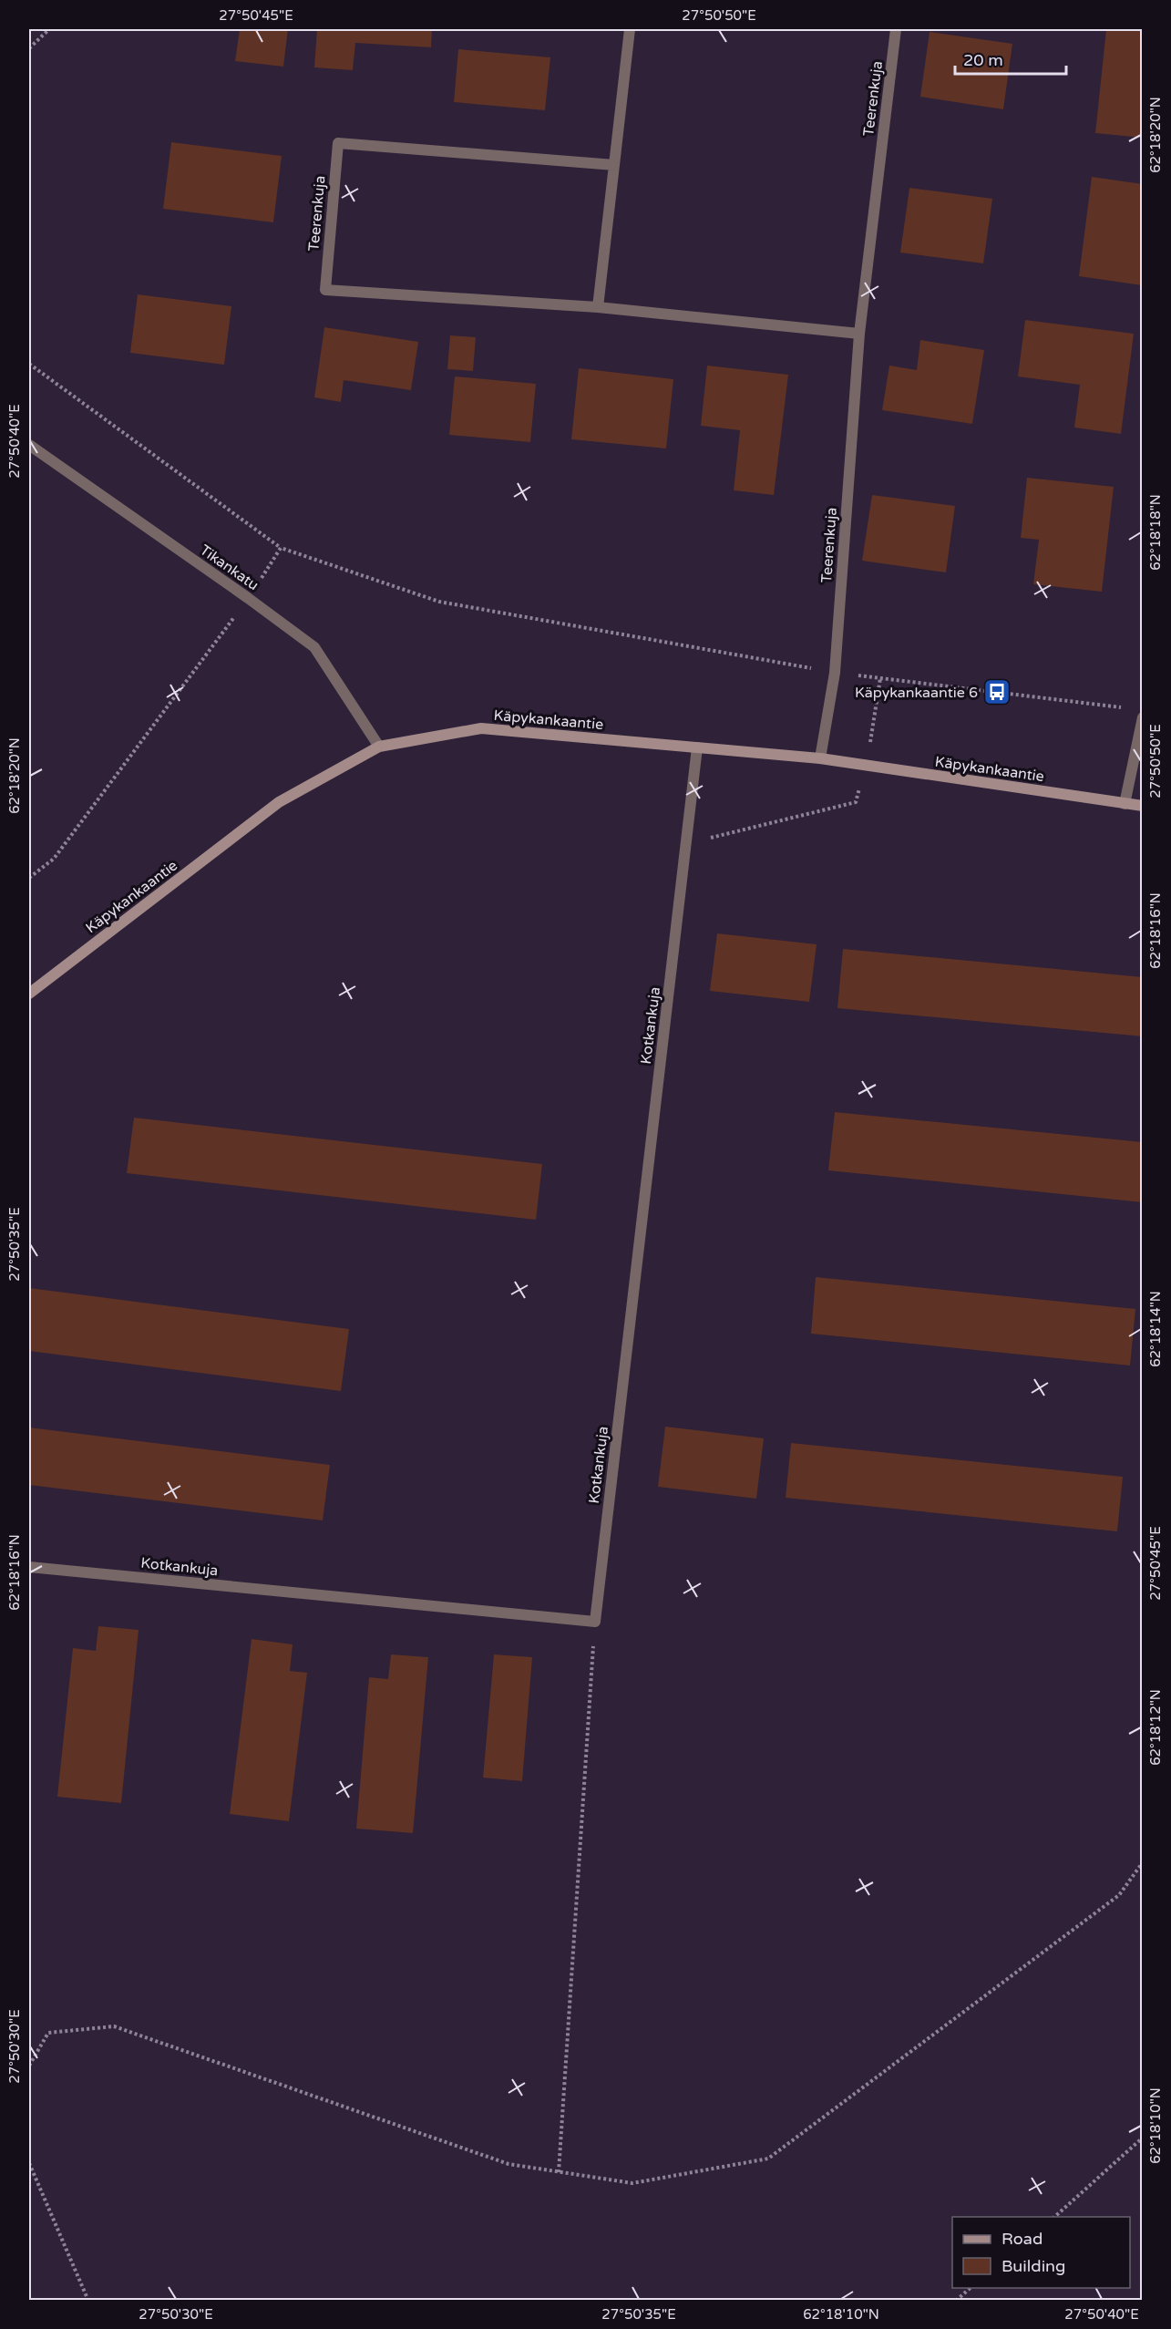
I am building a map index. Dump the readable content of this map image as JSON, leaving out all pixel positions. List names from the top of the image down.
{
  "streets": {
    "street": [
      "Teerenkuja",
      "Tikankatu",
      "Käpykankaantie",
      "Kotkankuja"
    ]
  },
  "crossings": [
    ["Teerenkuja", "Käpykankaantie"],
    ["Tikankatu", "Käpykankaantie"],
    ["Käpykankaantie", "Kotkankuja"]
  ],
  "places": {
    "bus stop": ["Käpykankaantie 6"]
  },
  "legend": ["Road", "Building"],
  "scale_bar": "20 m",
  "coordinates": [
    "27°50'45\"E",
    "27°50'50\"E",
    "62°18'20\"N",
    "27°50'40\"E",
    "62°18'18\"N",
    "62°18'16\"N",
    "27°50'35\"E",
    "62°18'14\"N",
    "62°18'12\"N",
    "27°50'30\"E",
    "62°18'10\"N"
  ]
}
